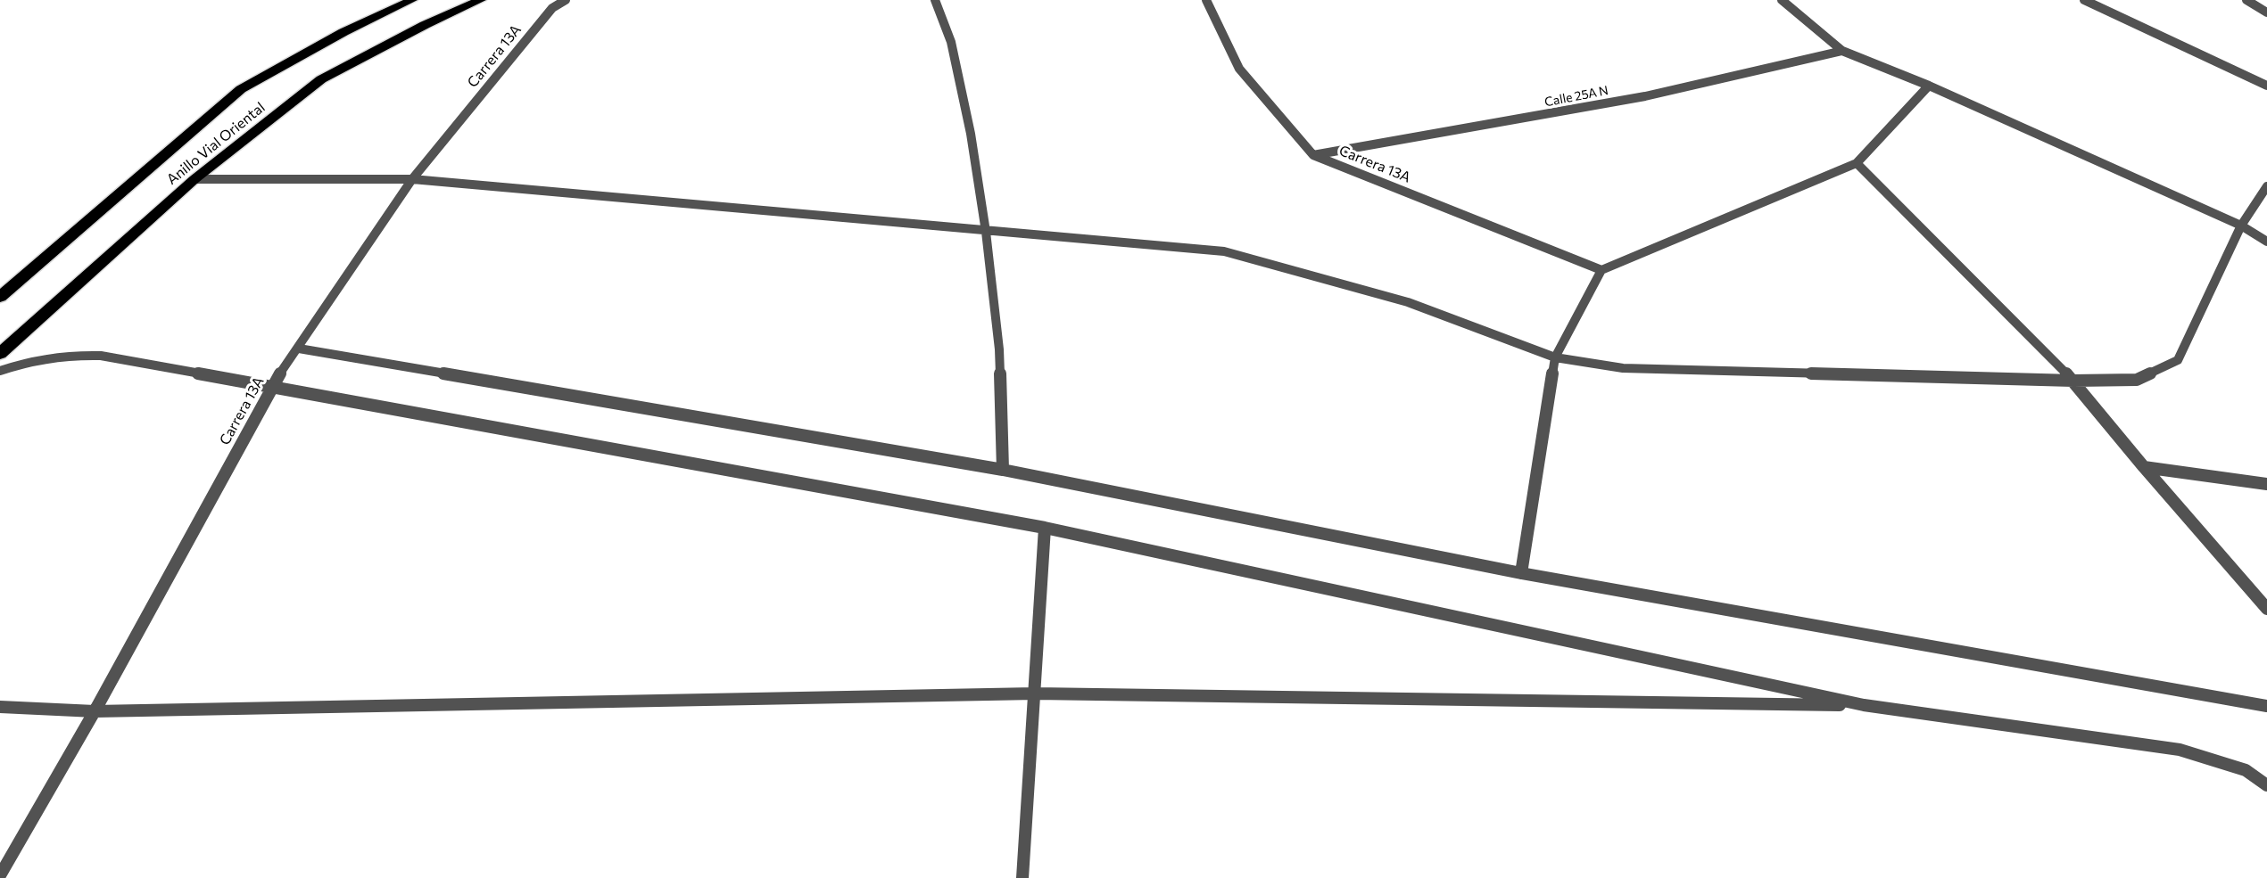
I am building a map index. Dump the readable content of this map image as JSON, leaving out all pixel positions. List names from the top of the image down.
{
  "streets": {
    "highway": ["Anillo Vial Oriental"],
    "street": ["Carrera 13A", "Calle 25A N"]
  },
  "crossings": [
    ["Carrera 13A", "Calle 25A N"]
  ]
}
